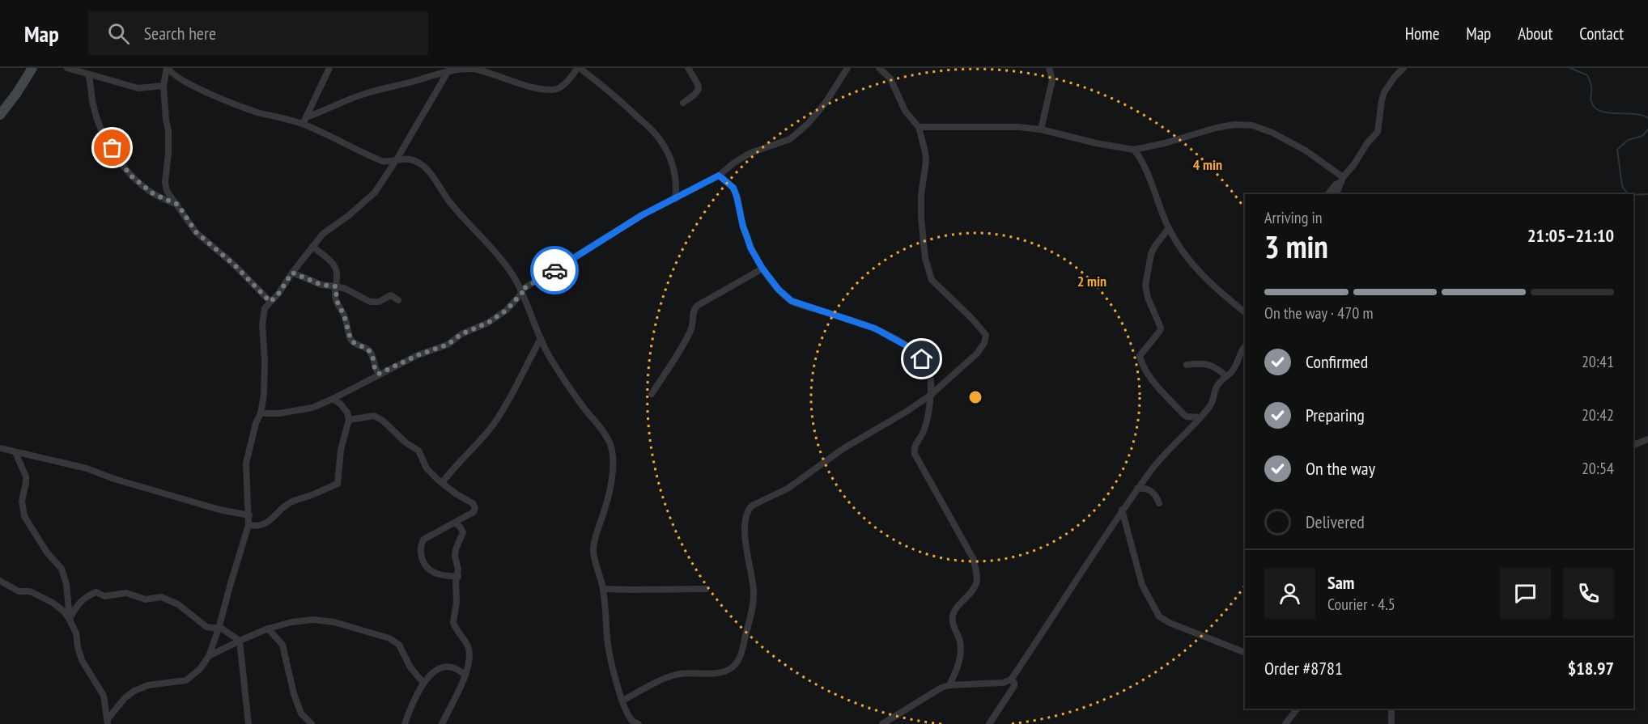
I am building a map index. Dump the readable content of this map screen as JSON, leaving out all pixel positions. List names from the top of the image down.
{
  "page": {
    "header": "Map",
    "search": "Search here",
    "nav": [
      "Home",
      "Map",
      "About",
      "Contact"
    ],
    "heading": ["3 min", "Arriving in", "21:05–21:10"],
    "panel": [
      "Sam",
      "Courier · 4.5",
      "Order #8781",
      "$18.97"
    ],
    "bar": "On the way · 470 m",
    "list": [
      ["Confirmed", "20:41"],
      ["Preparing", "20:42"],
      ["On the way", "20:54"],
      "Delivered"
    ]
  },
  "rings": ["4 min", "2 min"]
}
